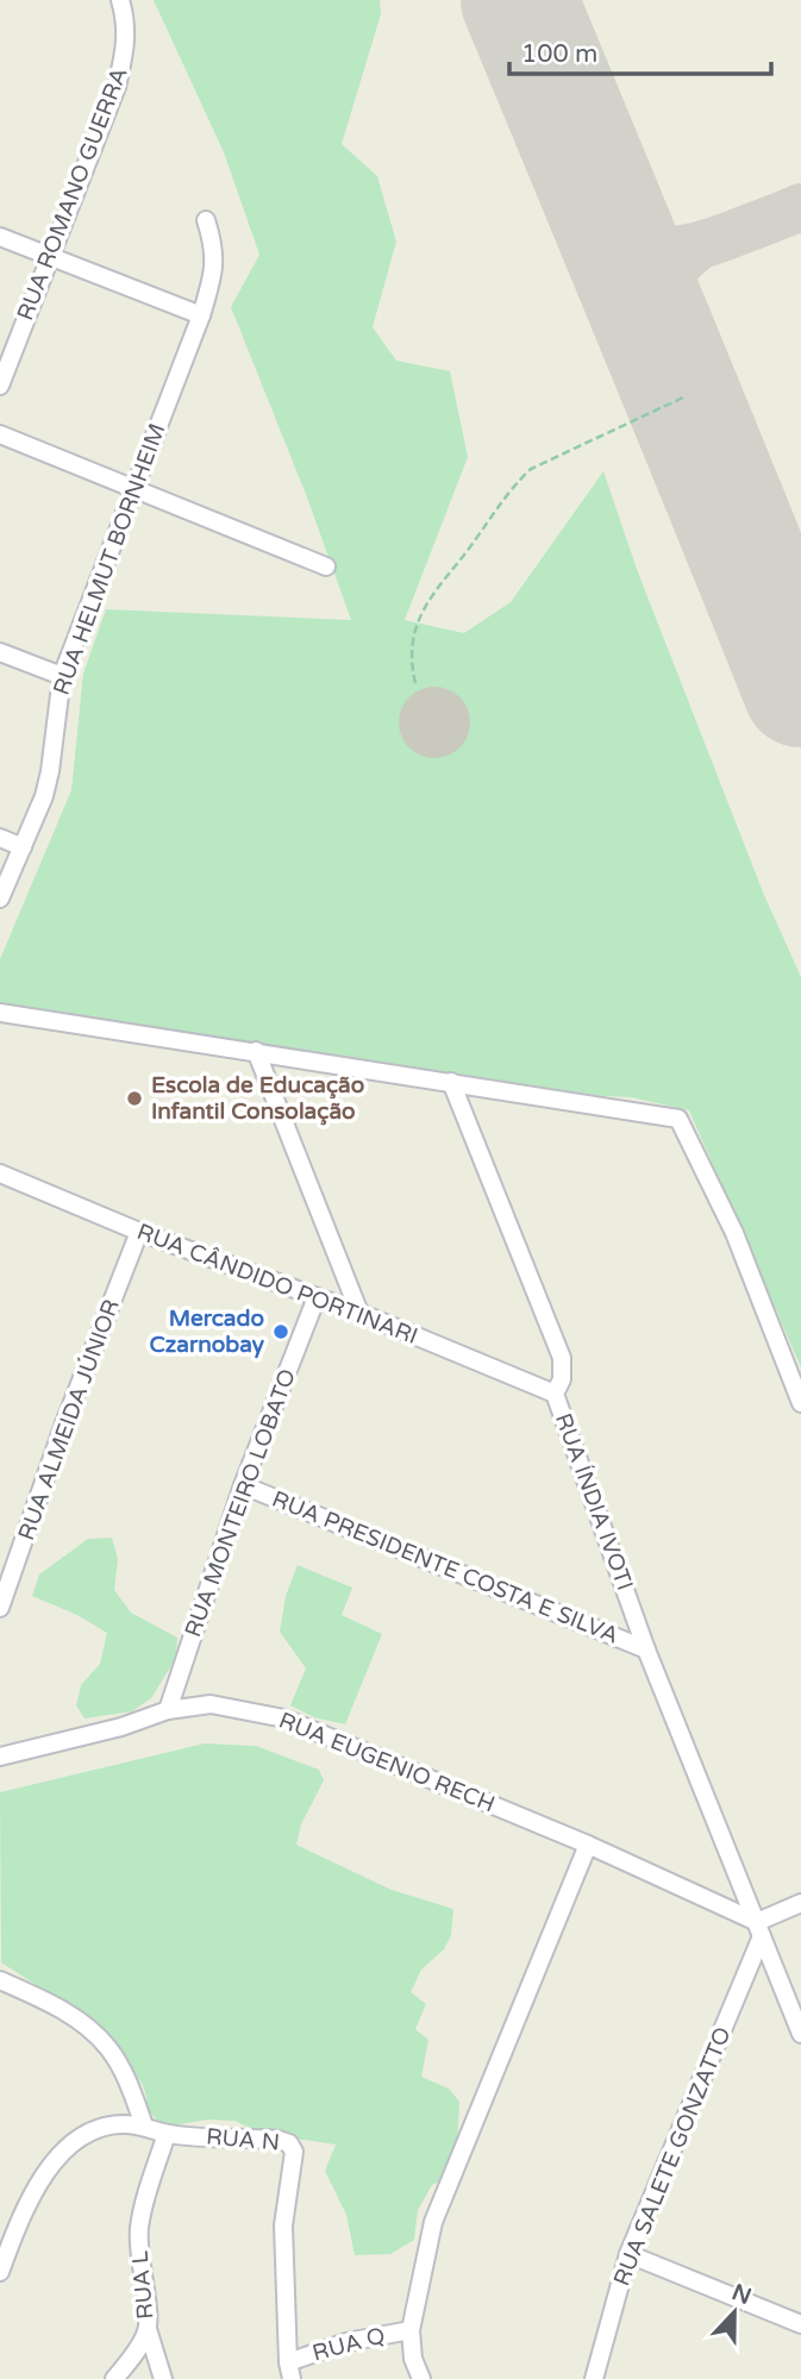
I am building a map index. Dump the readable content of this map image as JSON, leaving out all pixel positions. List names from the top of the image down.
{
  "streets": {
    "street": [
      "RUA ROMANO GUERRA",
      "RUA HELMUT BORNHEIM",
      "RUA CÂNDIDO PORTINARI",
      "RUA ALMEIDA JÚNIOR",
      "RUA ÍNDIA IVOTI",
      "RUA MONTEIRO LOBATO",
      "RUA PRESIDENTE COSTA E SILVA",
      "RUA EUGENIO RECH",
      "RUA N",
      "RUA SALETE GONZATTO",
      "RUA L",
      "RUA Q"
    ]
  },
  "crossings": [
    ["RUA CÂNDIDO PORTINARI", "RUA ALMEIDA JÚNIOR"],
    ["RUA CÂNDIDO PORTINARI", "RUA ÍNDIA IVOTI"],
    ["RUA CÂNDIDO PORTINARI", "RUA MONTEIRO LOBATO"],
    ["RUA ÍNDIA IVOTI", "RUA PRESIDENTE COSTA E SILVA"],
    ["RUA ÍNDIA IVOTI", "RUA EUGENIO RECH"],
    ["RUA ÍNDIA IVOTI", "RUA SALETE GONZATTO"],
    ["RUA MONTEIRO LOBATO", "RUA PRESIDENTE COSTA E SILVA"],
    ["RUA MONTEIRO LOBATO", "RUA EUGENIO RECH"],
    ["RUA EUGENIO RECH", "RUA SALETE GONZATTO"],
    ["RUA N", "RUA L"],
    ["RUA N", "RUA Q"]
  ],
  "places": ["Escola de Educação Infantil Consolação", "Mercado Czarnobay"],
  "scale_bar": "100 m",
  "north": "top"
}
